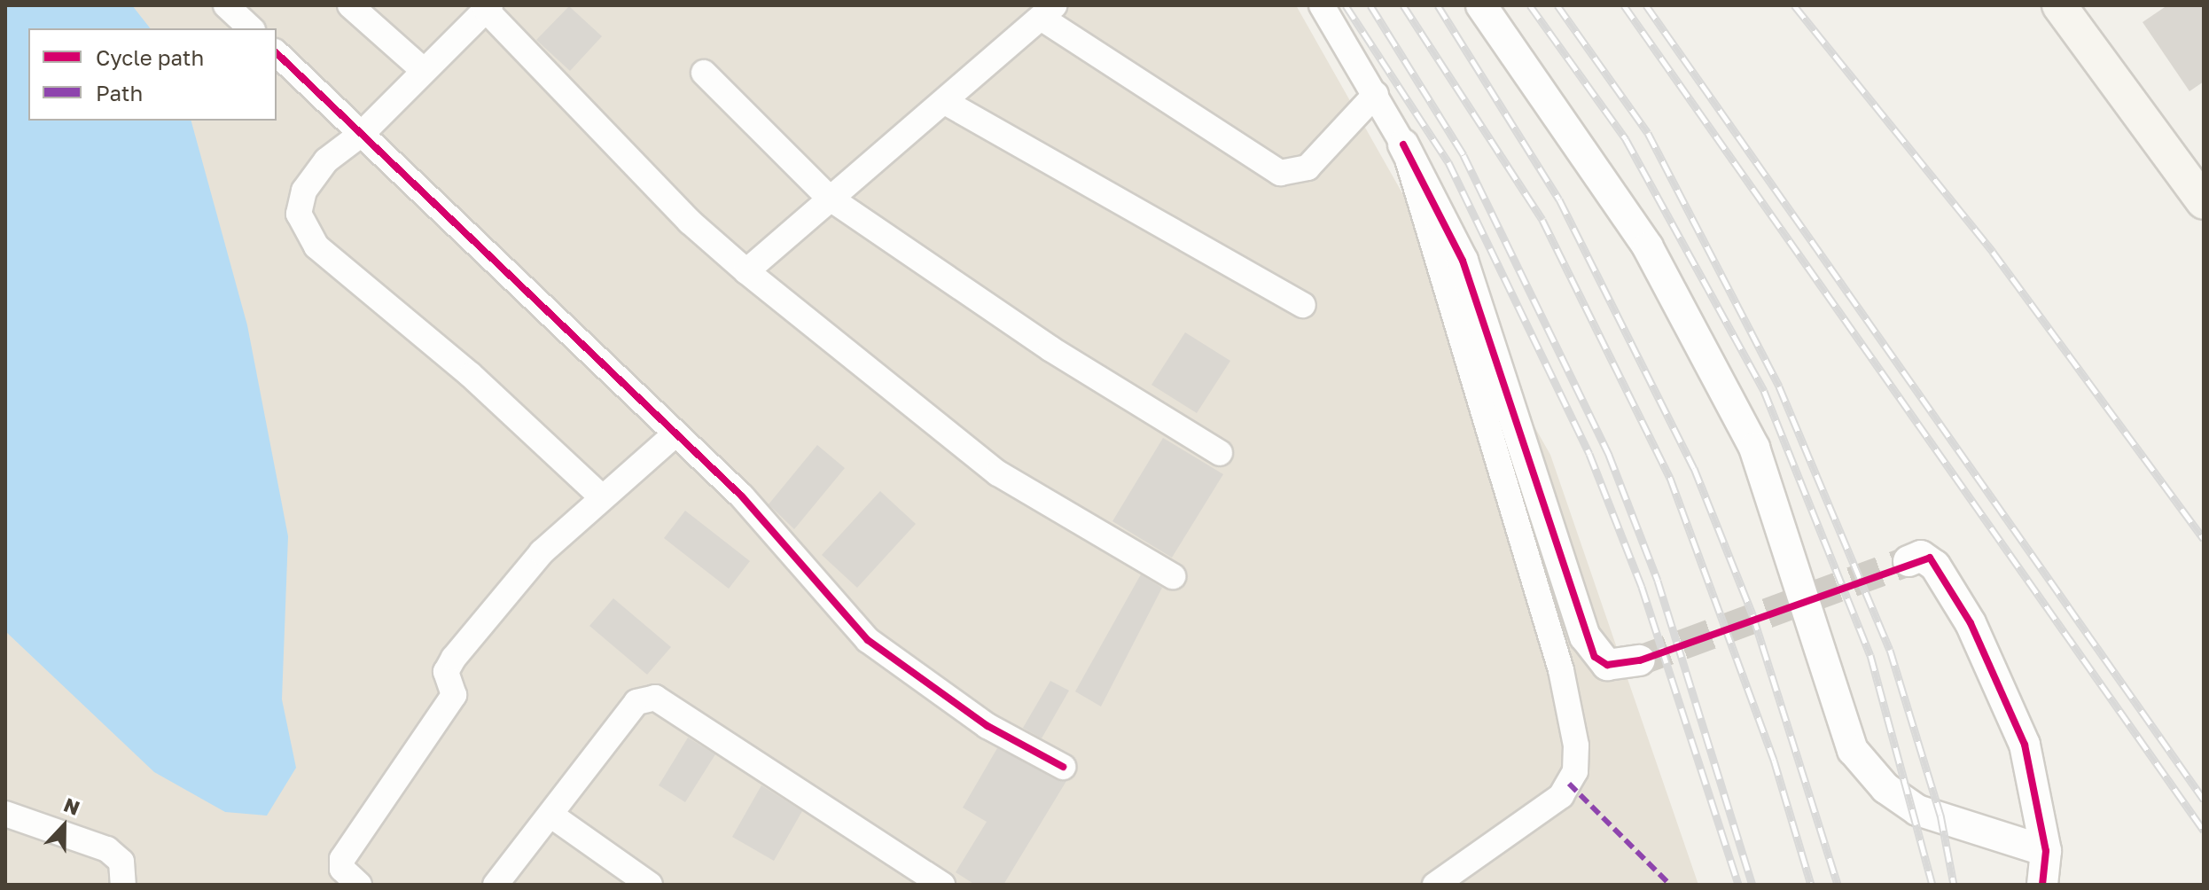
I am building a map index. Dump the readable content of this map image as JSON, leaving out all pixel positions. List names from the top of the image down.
{
  "legend": ["Cycle path", "Path"],
  "north": "top"
}
